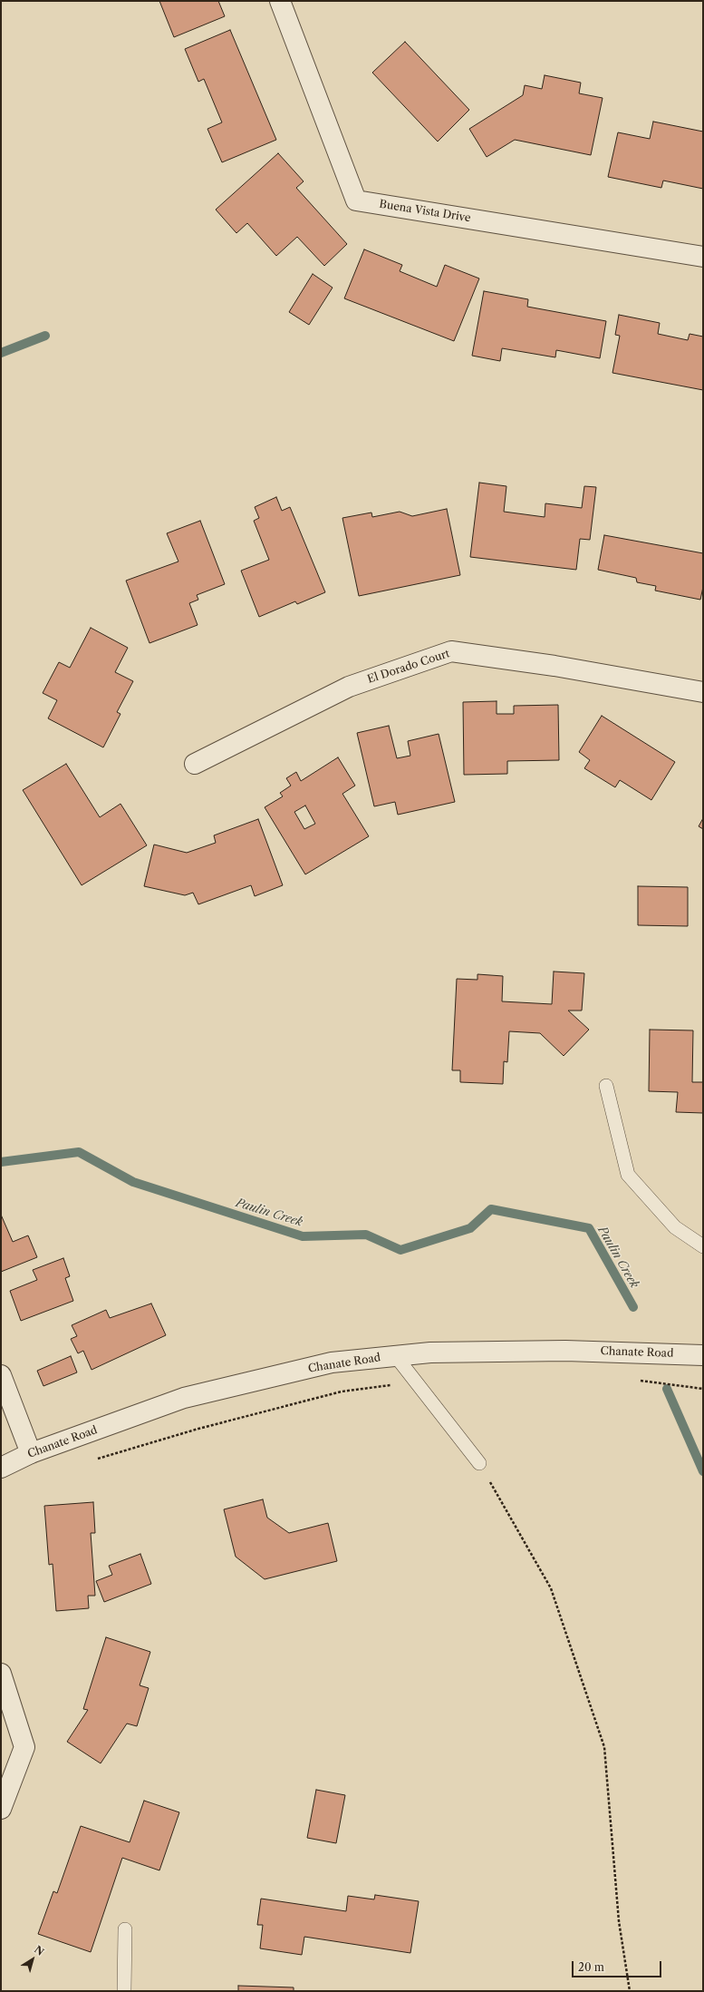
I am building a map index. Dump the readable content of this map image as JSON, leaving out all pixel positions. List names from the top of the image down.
{
  "streets": {
    "street": ["Buena Vista Drive", "El Dorado Court", "Chanate Road"]
  },
  "water": ["Paulin Creek"],
  "scale_bar": "20 m",
  "north": "top right"
}
